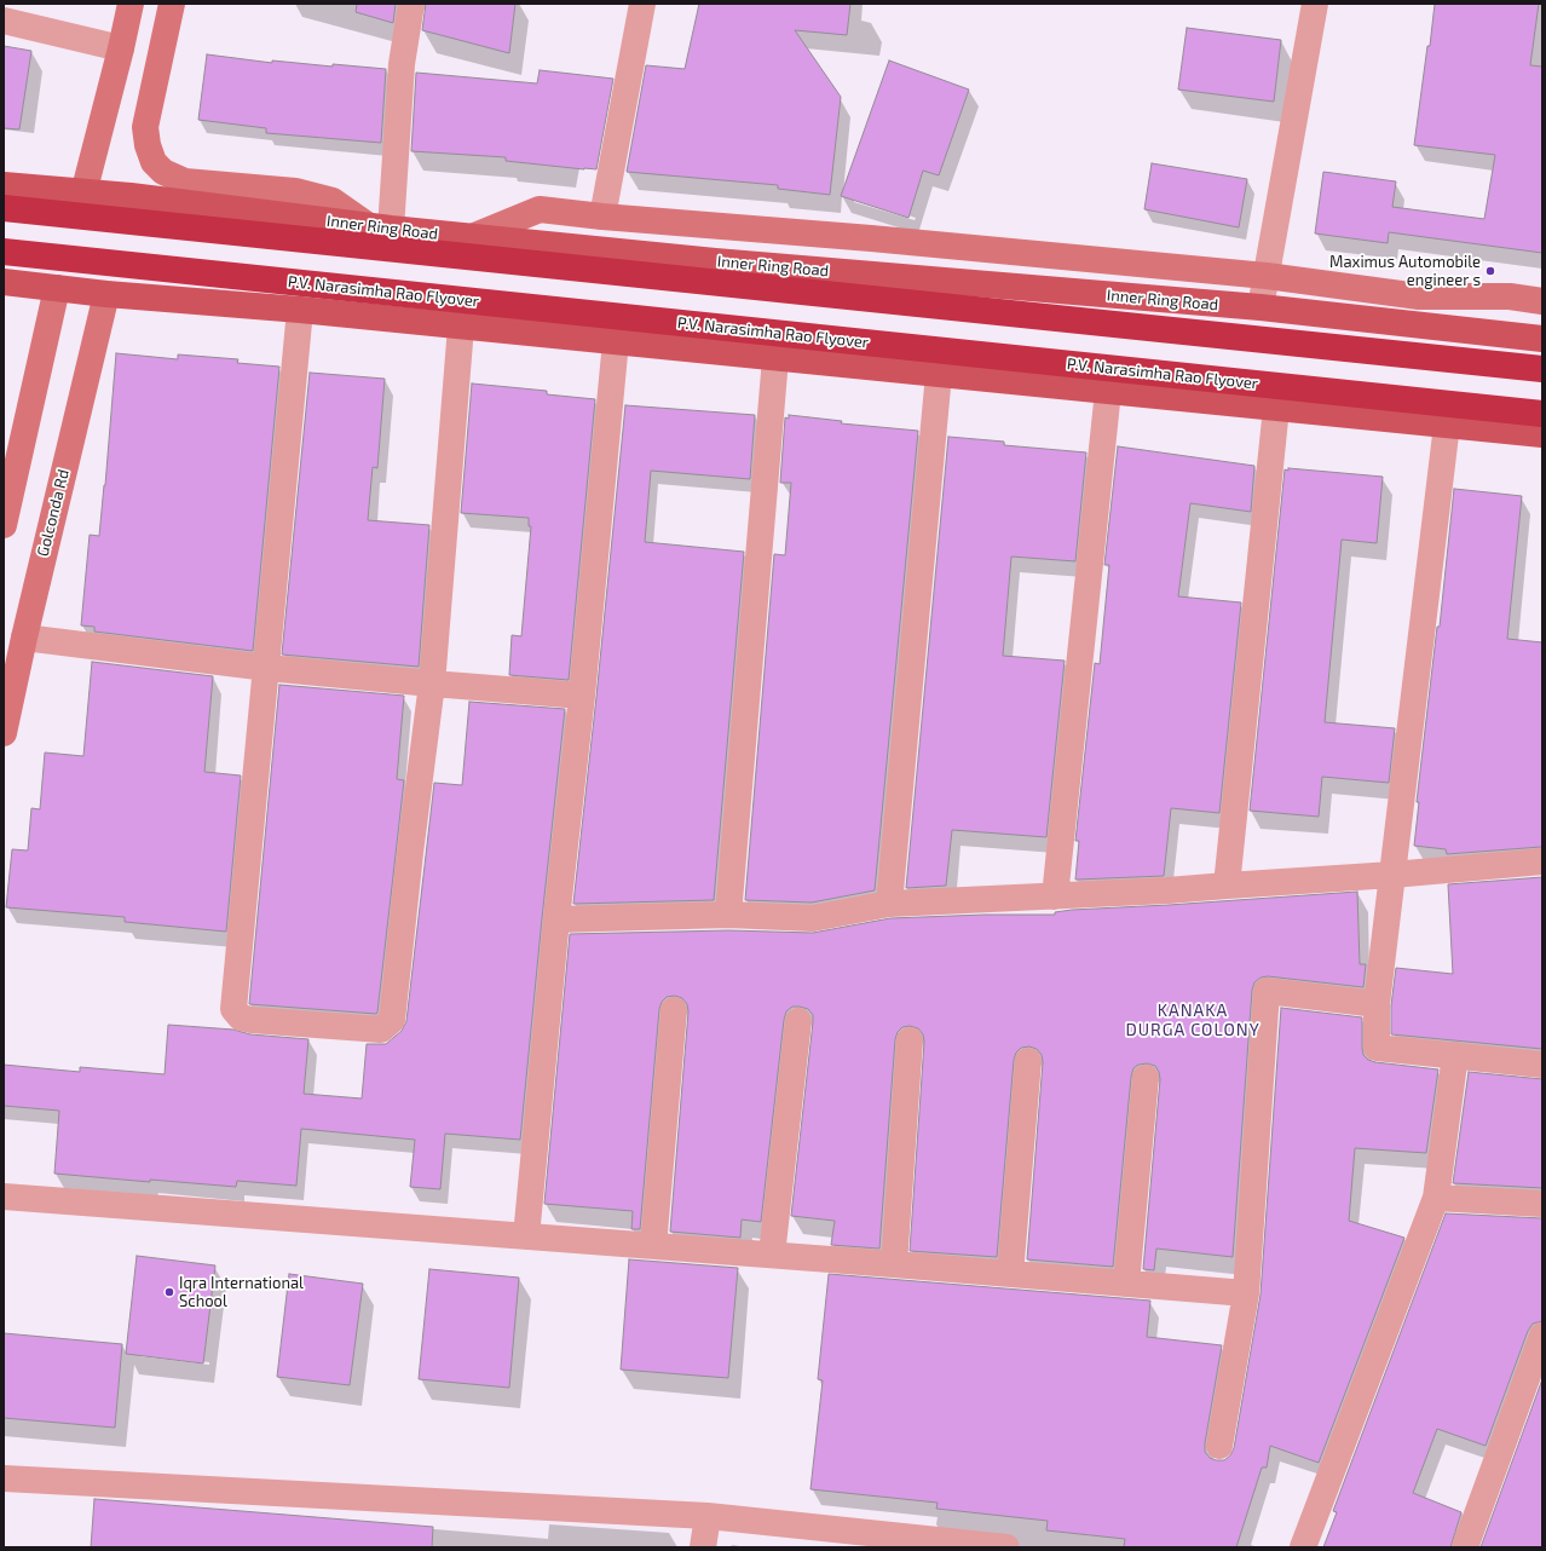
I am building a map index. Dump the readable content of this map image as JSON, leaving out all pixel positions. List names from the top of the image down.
{
  "streets": {
    "highway": ["P.V. Narasimha Rao Flyover"],
    "main road": ["Inner Ring Road"],
    "street": ["Golconda Rd"]
  },
  "districts": ["KANAKA DURGA COLONY"],
  "places": ["Maximus Automobile engineer s", "Iqra International School"]
}
